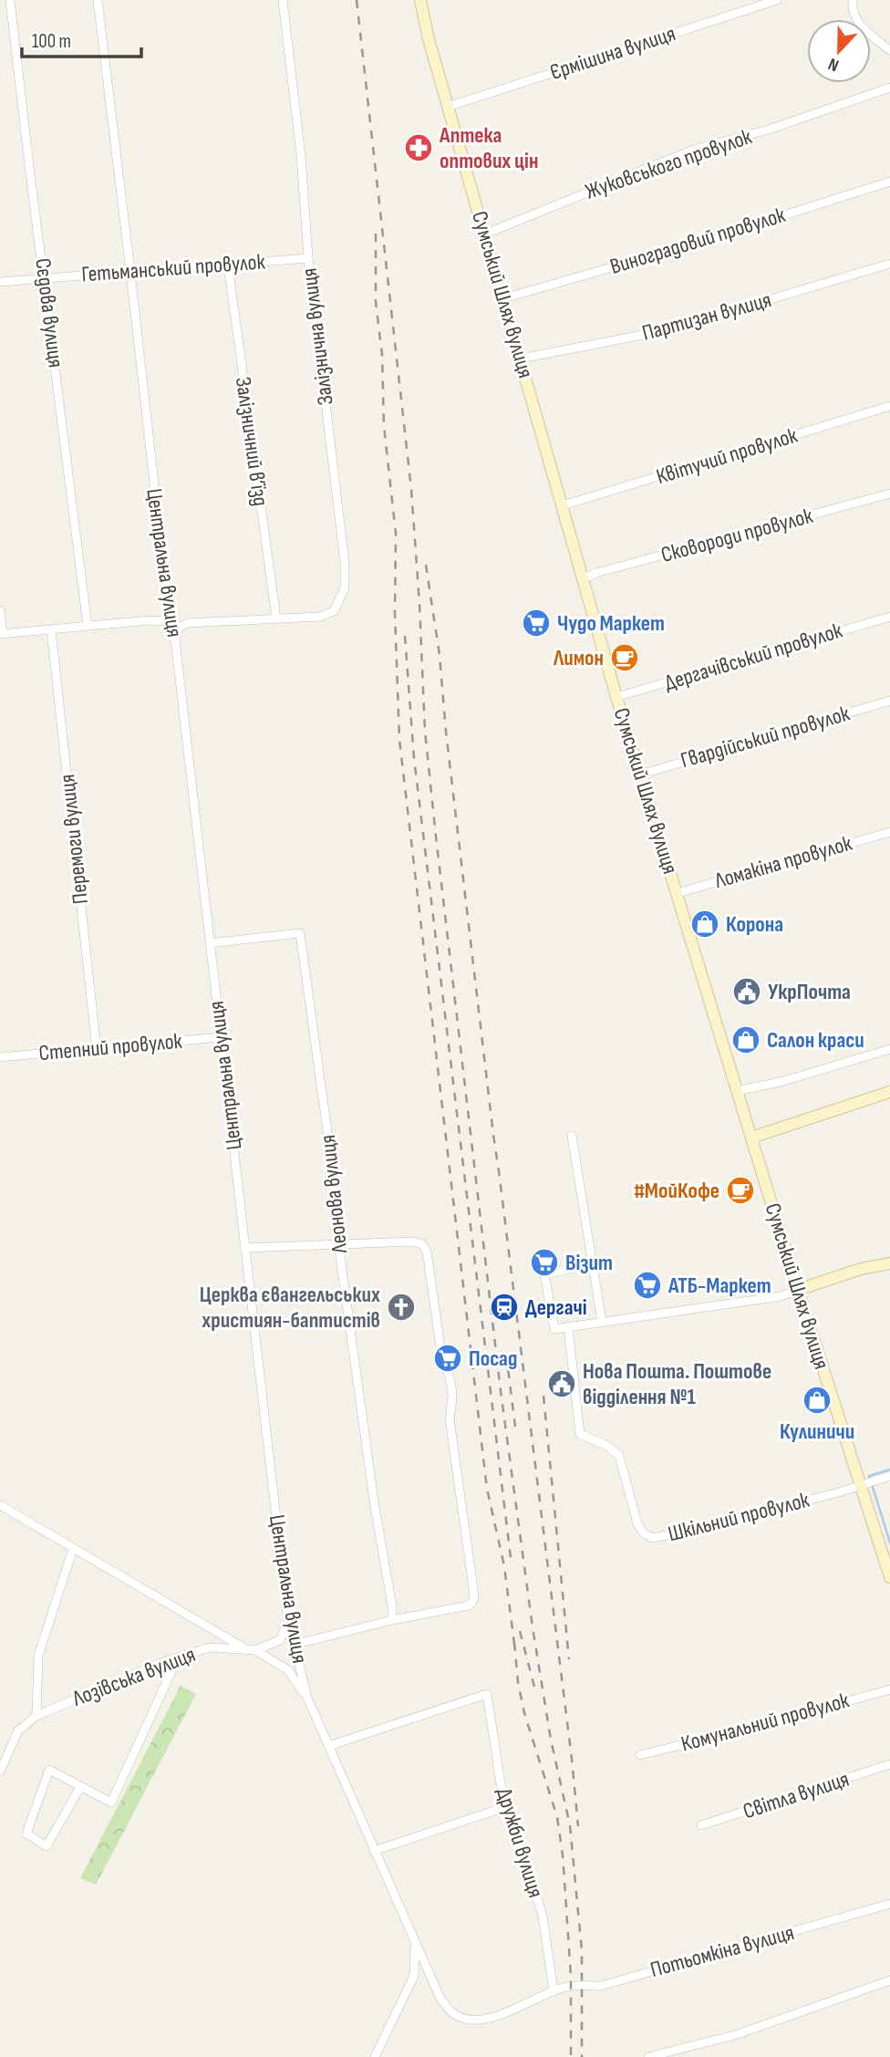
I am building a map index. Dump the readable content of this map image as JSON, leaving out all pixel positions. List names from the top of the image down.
{
  "streets": {
    "main road": ["Сумський Шлях вулиця"],
    "street": [
      "Єрмішина вулиця",
      "Жуковського провулок",
      "Виноградовий провулок",
      "Гетьманський провулок",
      "Сєдова вулиця",
      "Партизан вулиця",
      "Залізнична вулиця",
      "Залізничний в’їзд",
      "Квітучий провулок",
      "Сковороди провулок",
      "Центральна вулиця",
      "Дергачівський провулок",
      "Гвардійський провулок",
      "Перемоги вулиця",
      "Ломакіна провулок",
      "Степний провулок",
      "Леонова вулиця",
      "Шкільний провулок",
      "Лозівська вулиця",
      "Комунальний провулок",
      "Світла вулиця",
      "Дружби вулиця",
      "Потьомкіна вулиця"
    ]
  },
  "crossings": [
    ["Єрмішина вулиця", "Сумський Шлях вулиця"],
    ["Жуковського провулок", "Сумський Шлях вулиця"],
    ["Виноградовий провулок", "Сумський Шлях вулиця"],
    ["Гетьманський провулок", "Сєдова вулиця"],
    ["Гетьманський провулок", "Залізнична вулиця"],
    ["Гетьманський провулок", "Залізничний в’їзд"],
    ["Гетьманський провулок", "Центральна вулиця"],
    ["Сумський Шлях вулиця", "Партизан вулиця"],
    ["Сумський Шлях вулиця", "Квітучий провулок"],
    ["Сумський Шлях вулиця", "Сковороди провулок"],
    ["Сумський Шлях вулиця", "Дергачівський провулок"],
    ["Сумський Шлях вулиця", "Гвардійський провулок"],
    ["Сумський Шлях вулиця", "Ломакіна провулок"],
    ["Сумський Шлях вулиця", "Шкільний провулок"],
    ["Залізнична вулиця", "Залізничний в’їзд"],
    ["Центральна вулиця", "Степний провулок"],
    ["Центральна вулиця", "Леонова вулиця"],
    ["Центральна вулиця", "Дружби вулиця"],
    ["Центральна вулиця", "Потьомкіна вулиця"],
    ["Перемоги вулиця", "Степний провулок"],
    ["Дружби вулиця", "Потьомкіна вулиця"]
  ],
  "places": {
    "pharmacy": ["Аптека оптових цін"],
    "supermarket": [
      "Чудо Маркет",
      "Візит",
      "АТБ-Маркет",
      "Посад"
    ],
    "cafe": ["Лимон", "#МойКофе"],
    "shop": ["Корона", "Салон краси", "Кулиничи"],
    "public building": ["УкрПочта", "Нова Пошта. Поштове відділення №1"],
    "church": ["Церква євангельських християн-баптистів"],
    "station": ["Дергачі"]
  },
  "scale_bar": "100 m",
  "north": "bottom"
}
